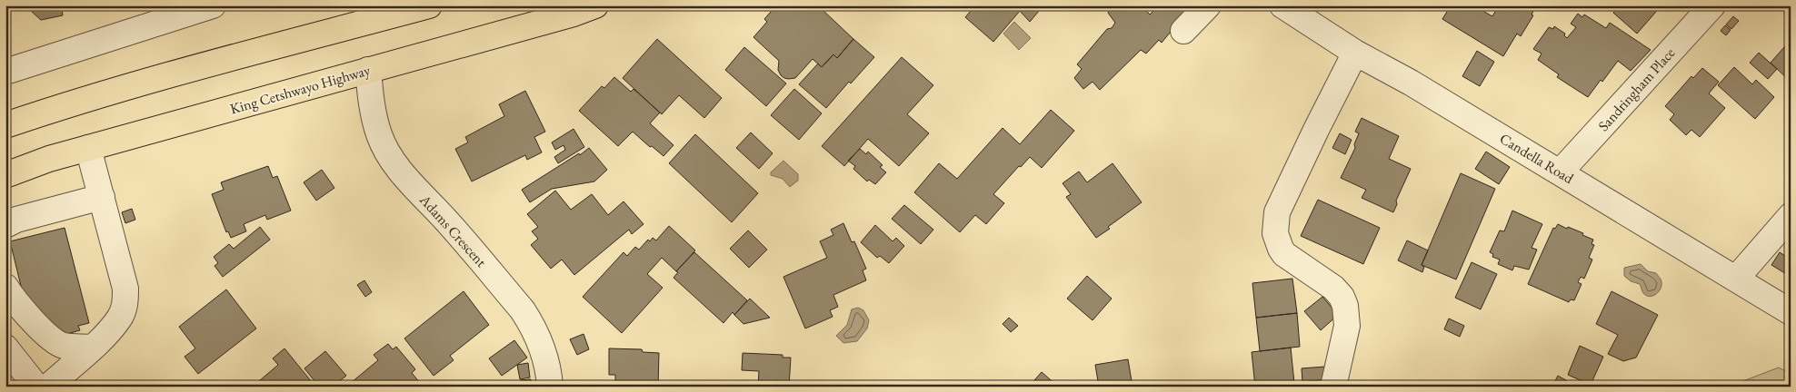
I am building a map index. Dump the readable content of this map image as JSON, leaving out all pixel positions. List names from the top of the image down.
{
  "streets": {
    "main road": ["King Cetshwayo Highway"],
    "street": ["Sandringham Place", "Candella Road", "Adams Crescent"]
  },
  "crossings": [
    ["King Cetshwayo Highway", "Adams Crescent"],
    ["Sandringham Place", "Candella Road"]
  ]
}
